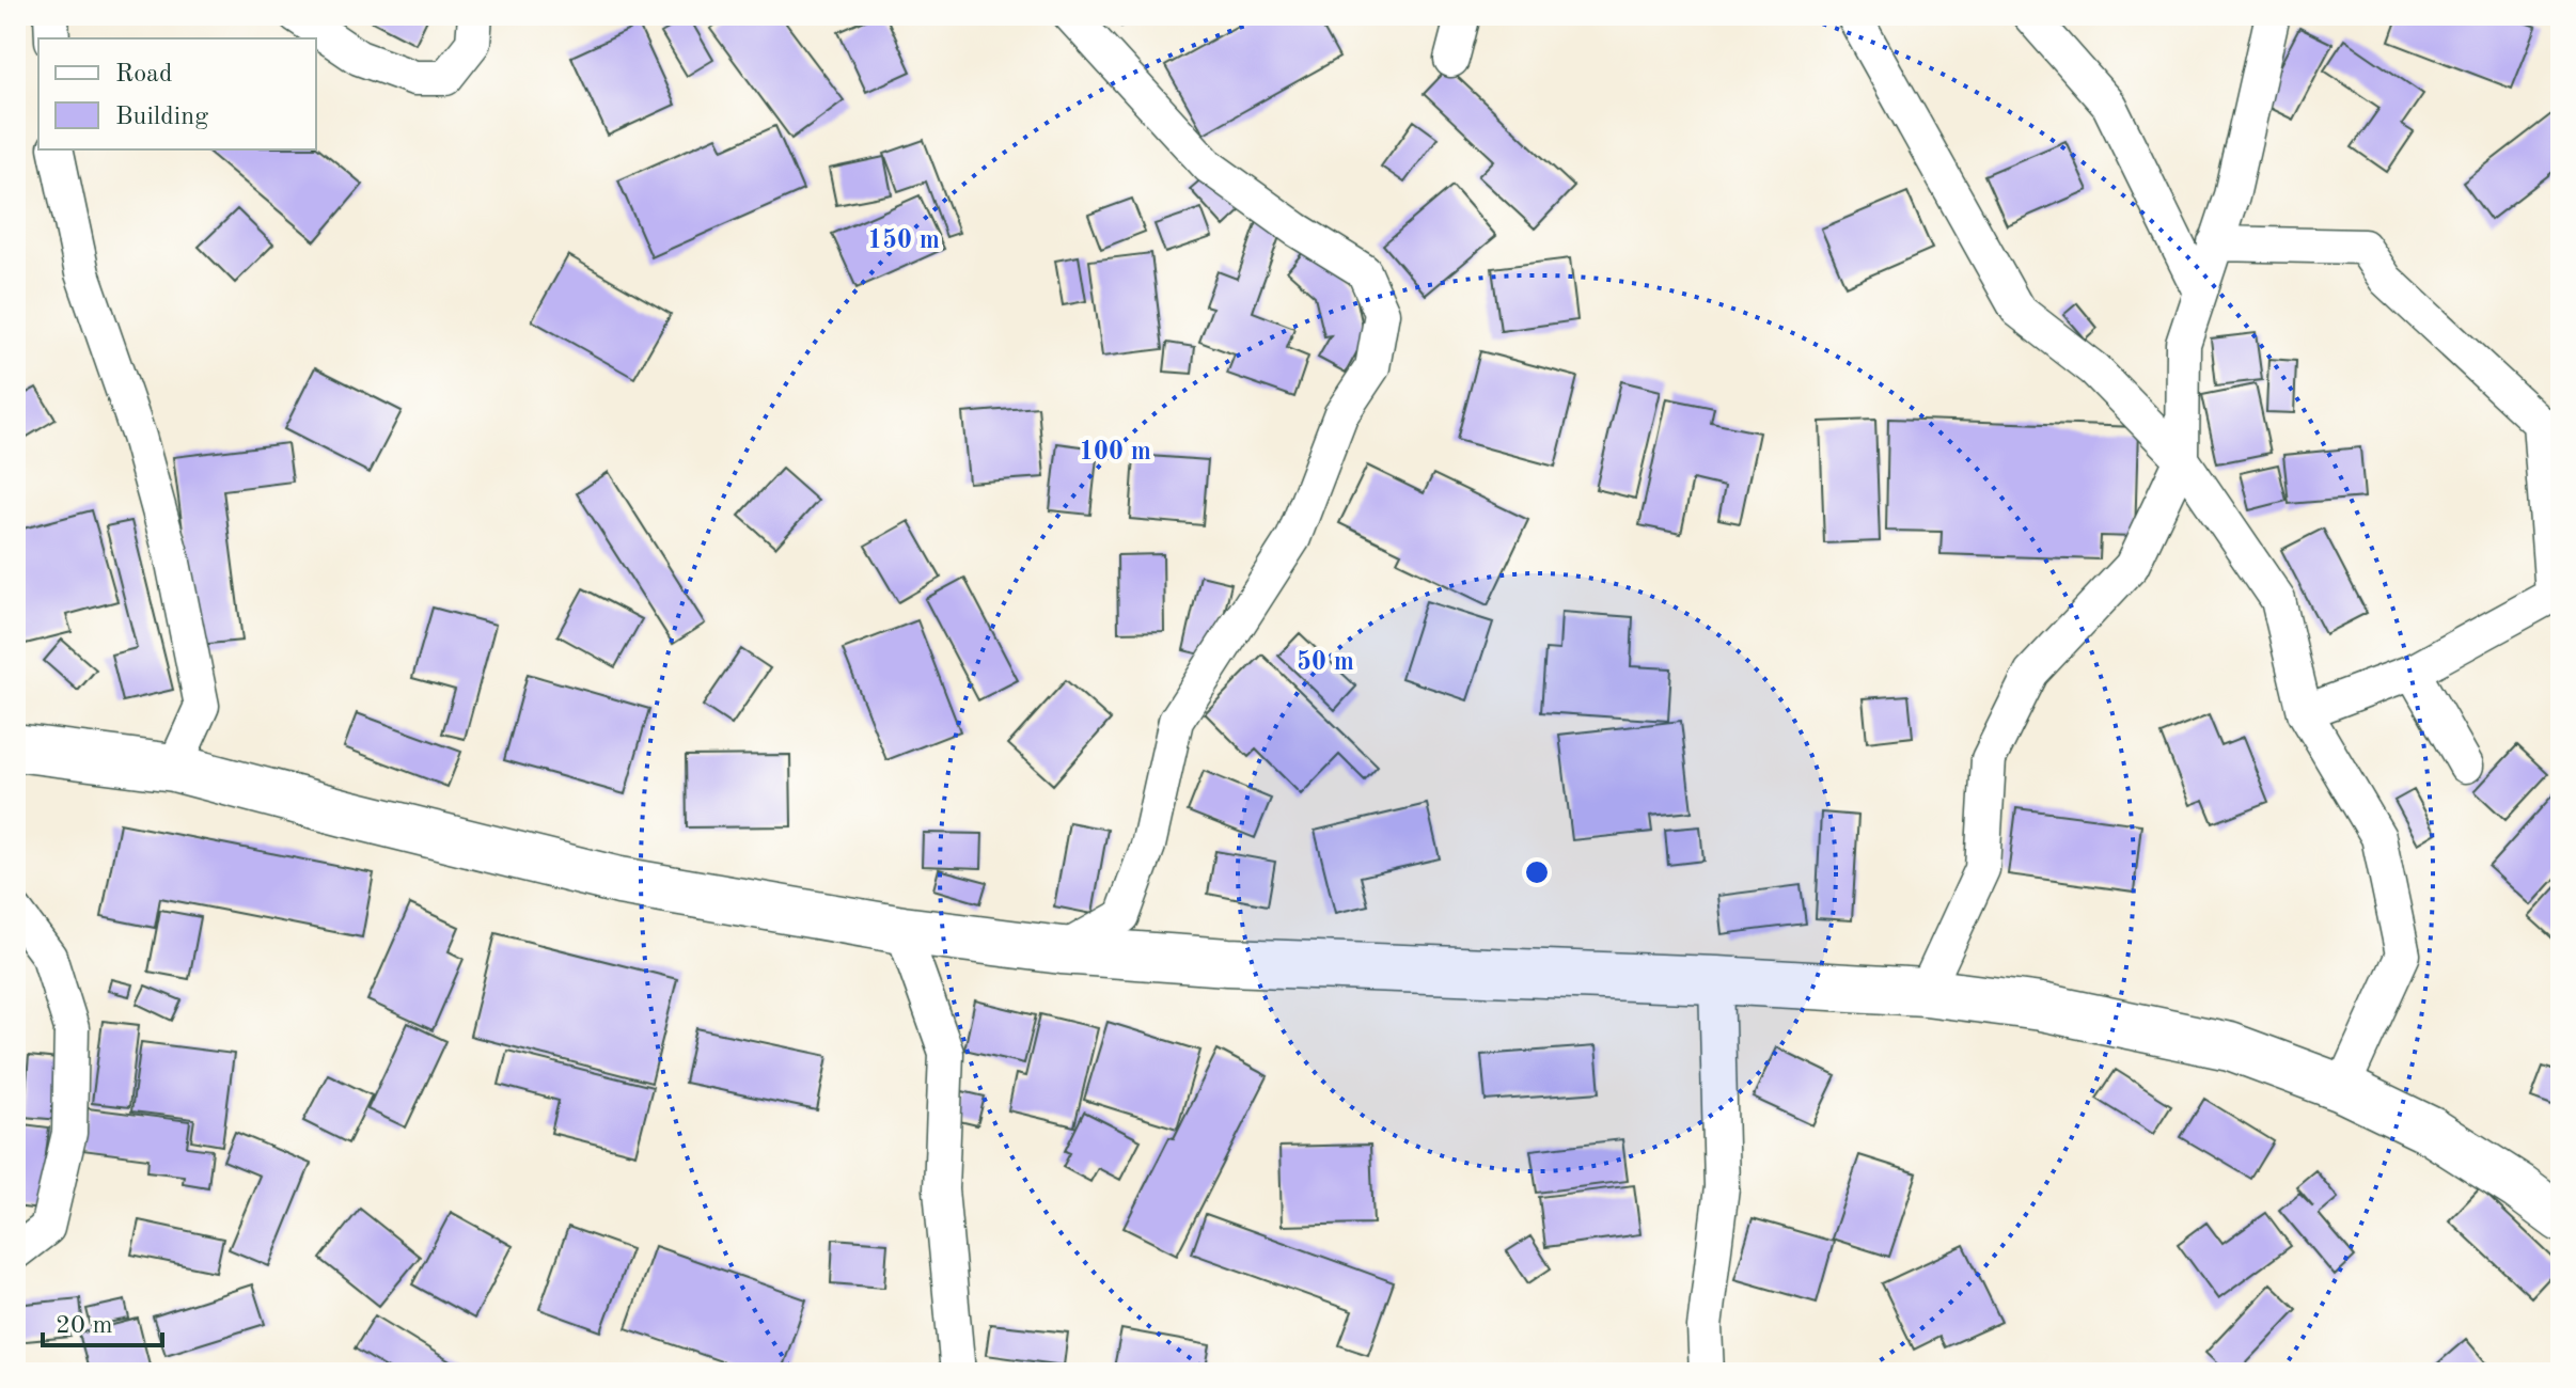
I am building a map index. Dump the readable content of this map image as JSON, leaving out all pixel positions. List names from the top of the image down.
{
  "legend": ["Road", "Building"],
  "scale_bar": "20 m",
  "rings": ["150 m", "100 m", "50 m"]
}
